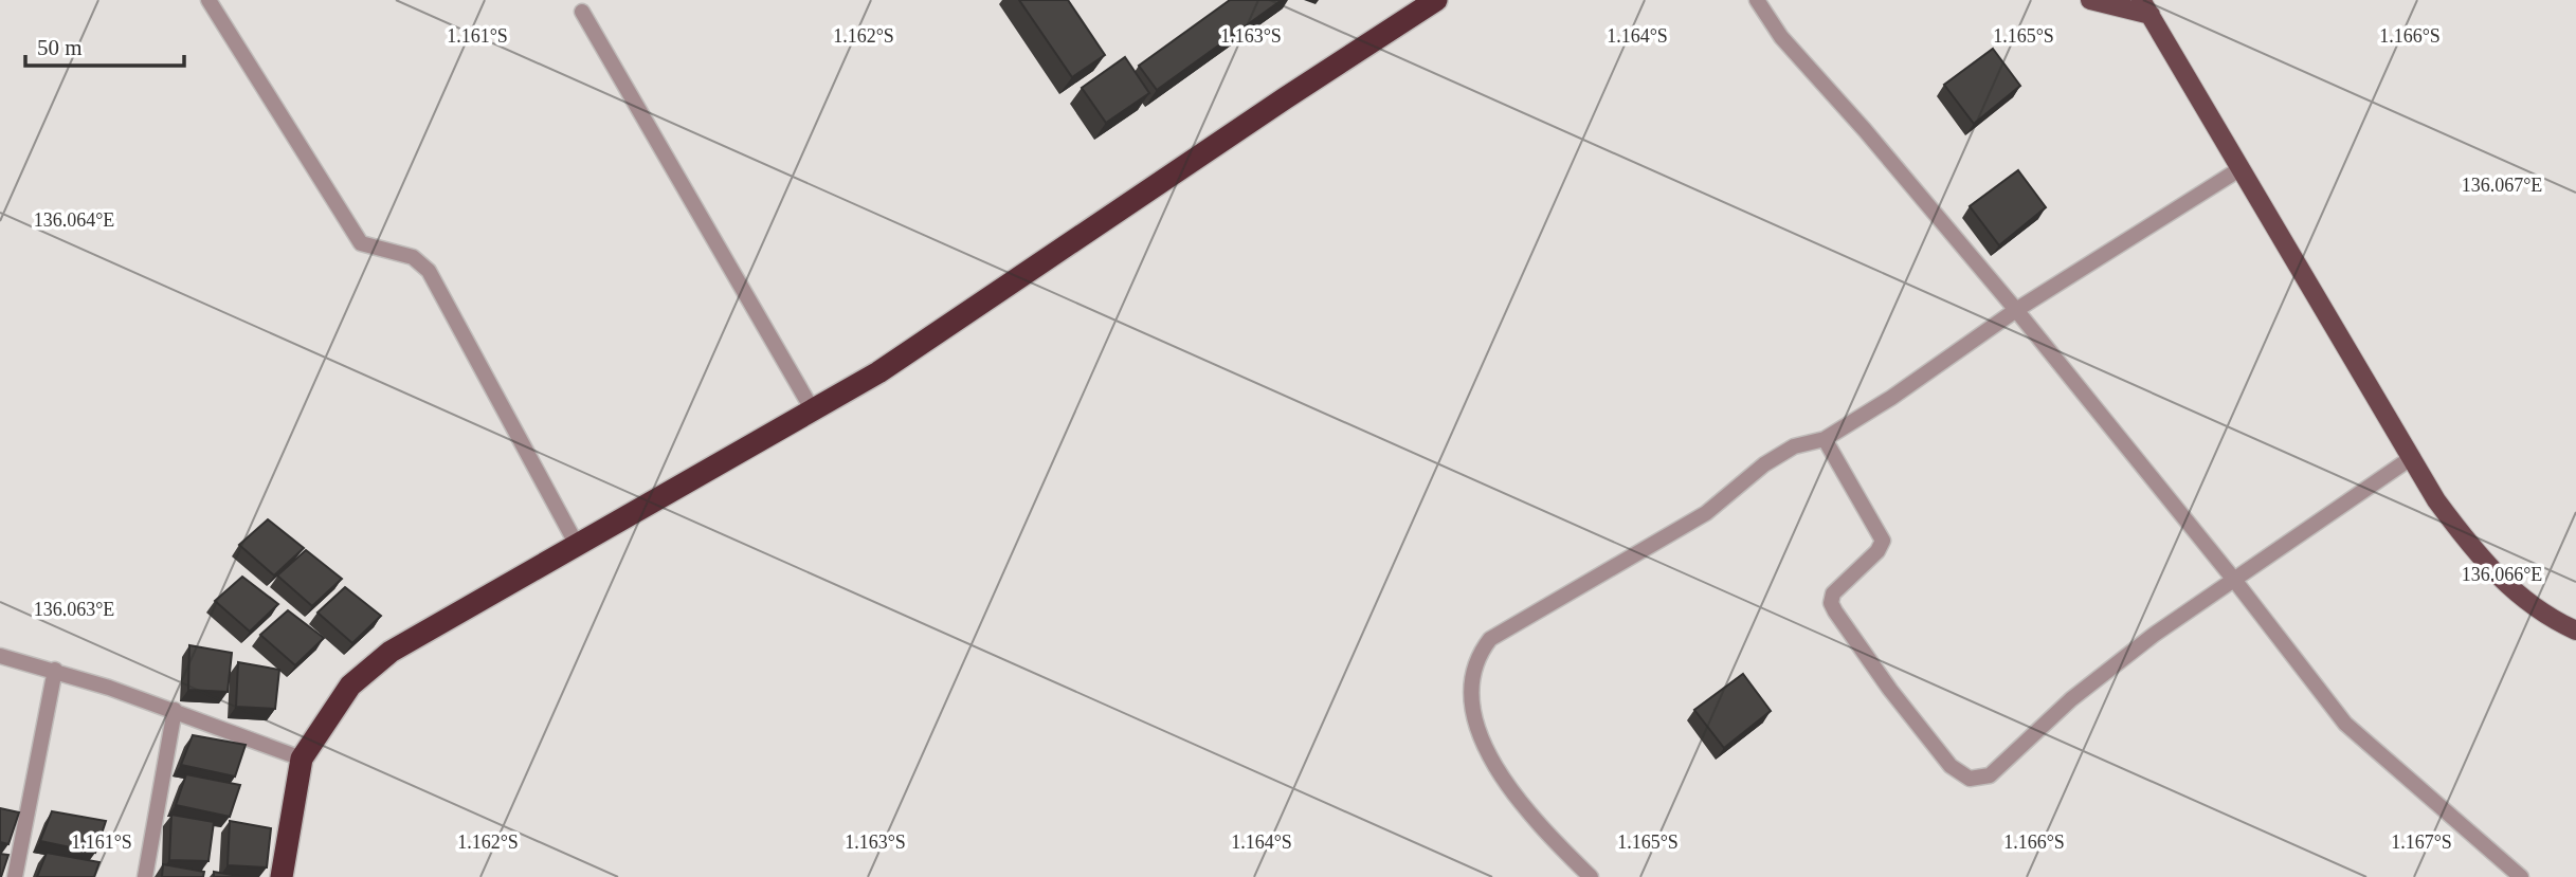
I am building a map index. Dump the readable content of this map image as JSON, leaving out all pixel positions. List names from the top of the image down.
{
  "scale_bar": "50 m",
  "coordinates": [
    "1.161°S",
    "1.162°S",
    "1.163°S",
    "1.164°S",
    "1.165°S",
    "1.166°S",
    "136.067°E",
    "136.064°E",
    "136.066°E",
    "136.063°E",
    "1.167°S"
  ]
}
